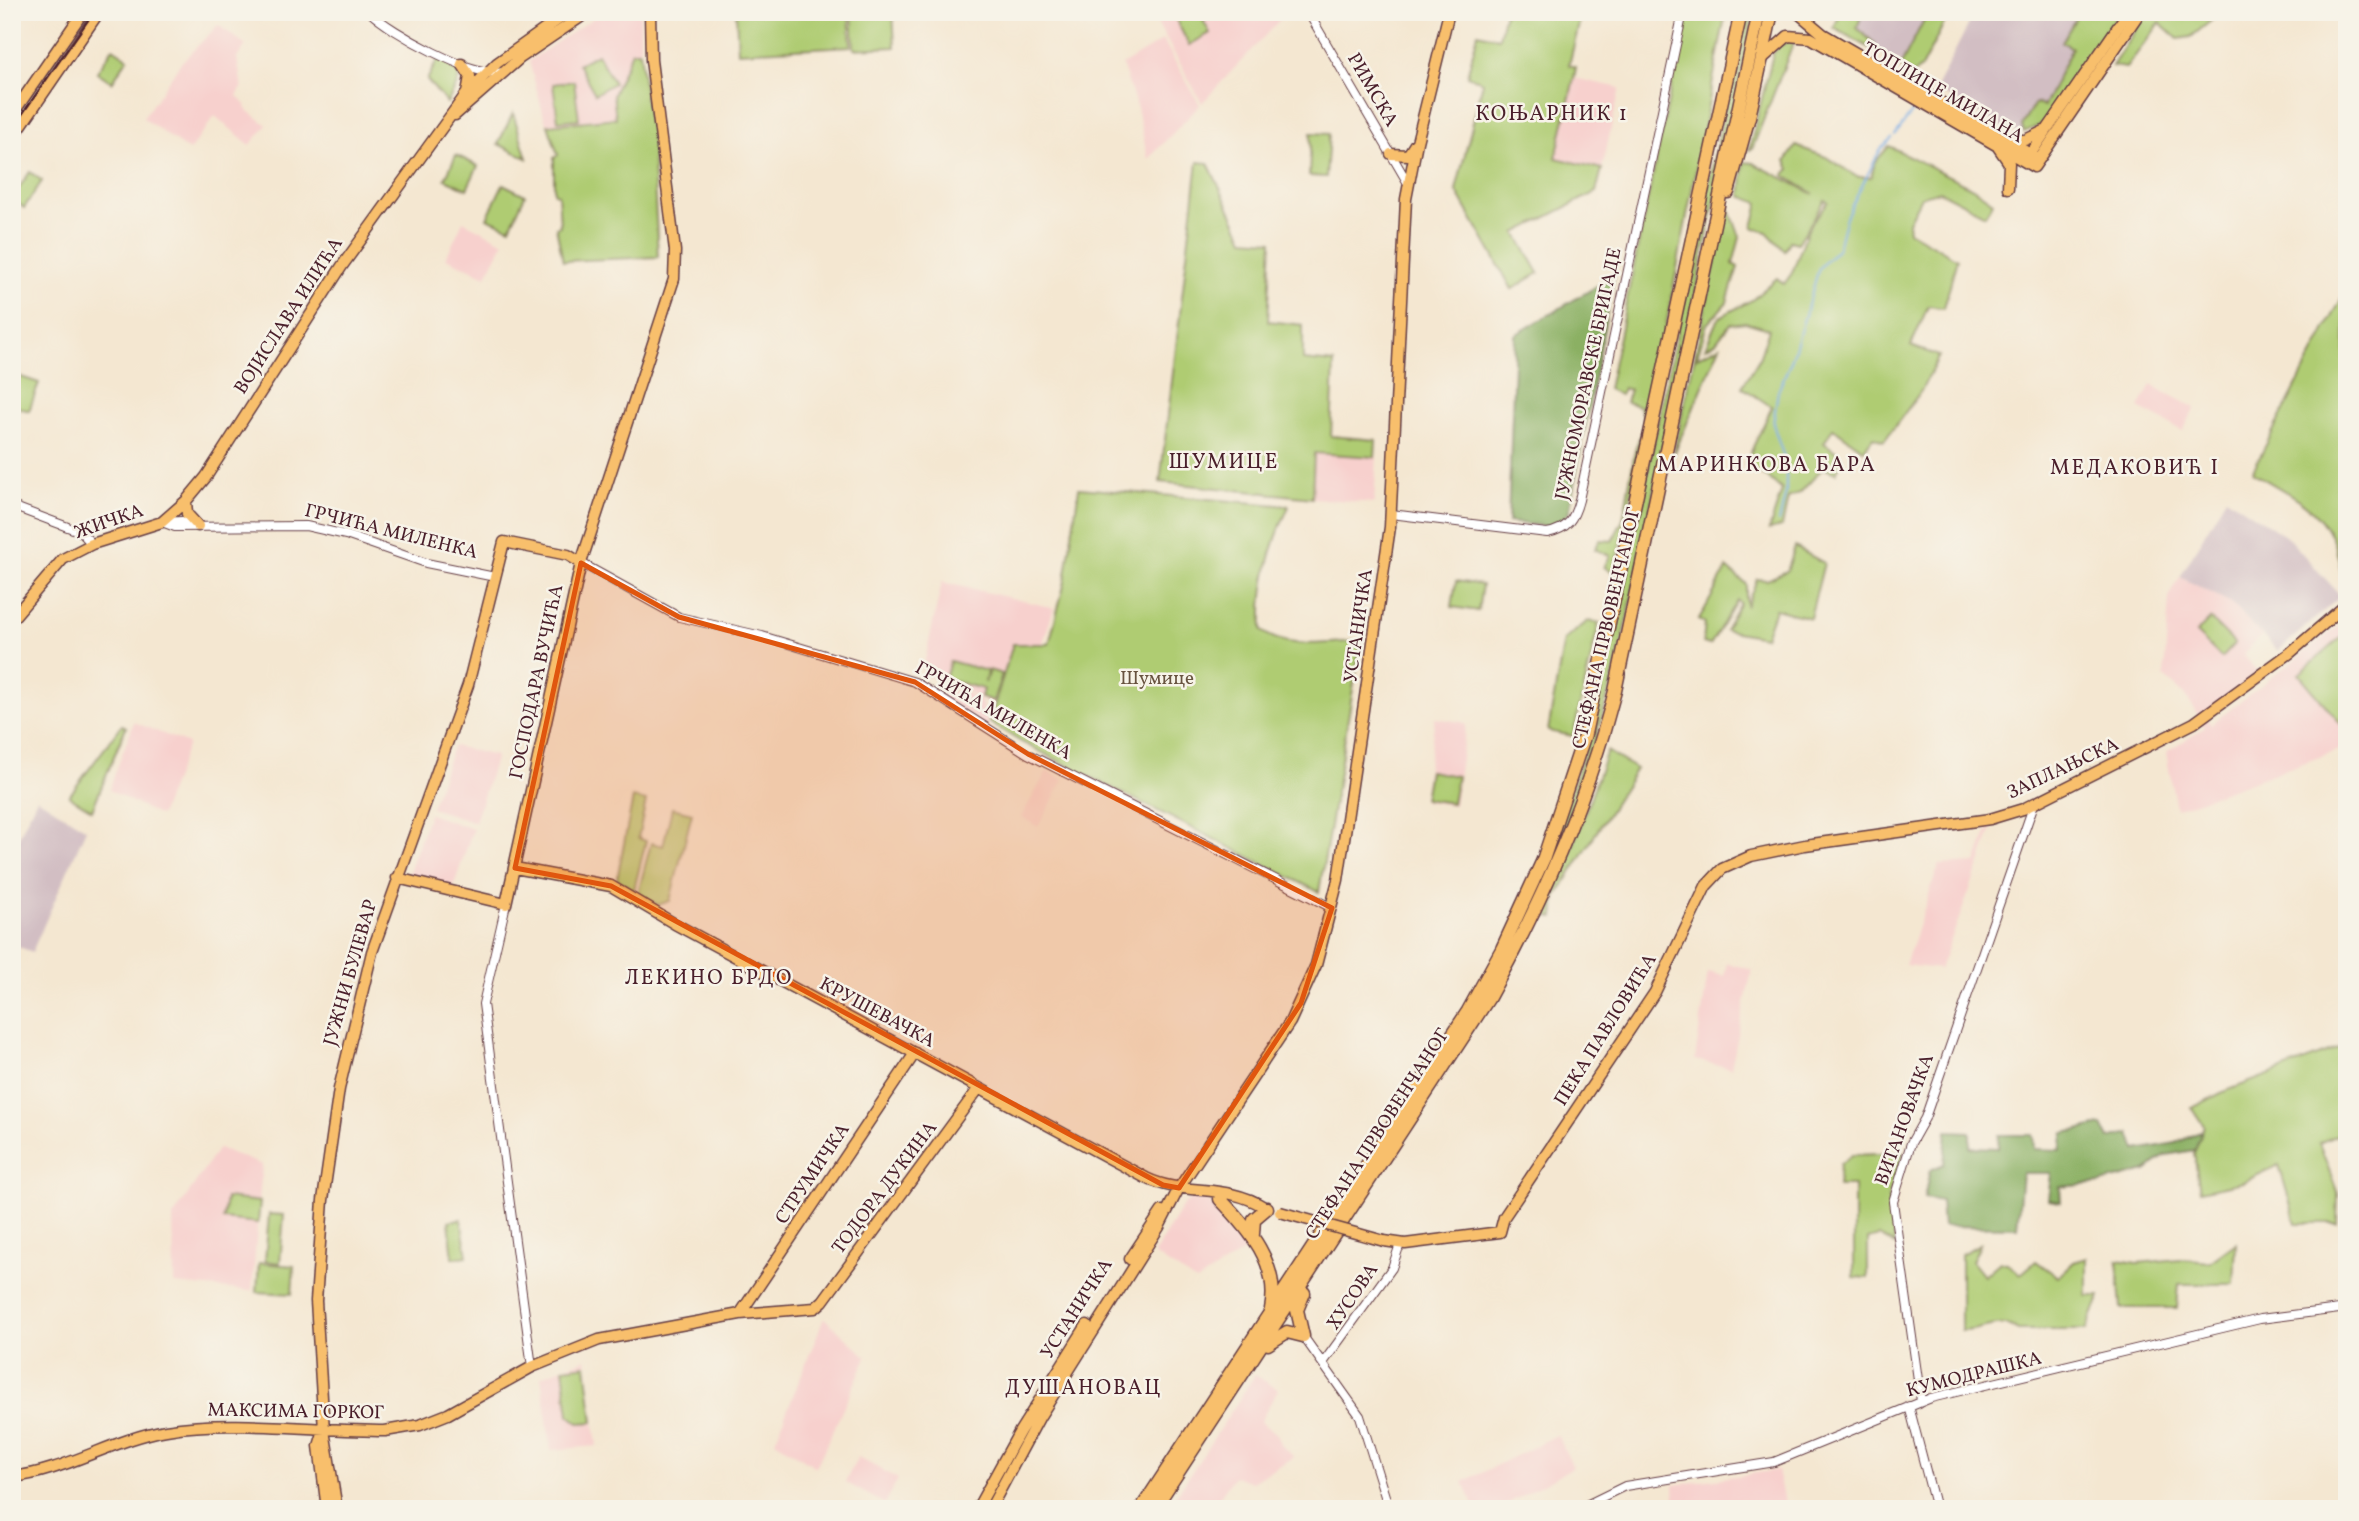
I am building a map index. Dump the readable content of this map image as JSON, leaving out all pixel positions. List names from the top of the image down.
{
  "streets": {
    "highway": ["СТЕФАНА ПРВОВЕНЧАНОГ"],
    "main road": [
      "ТОПЛИЦЕ МИЛАНА",
      "ВОЈИСЛАВА ИЛИЋА",
      "ЖИЧКА",
      "ГРЧИЋА МИЛЕНКА",
      "УСТАНИЧКА",
      "ГОСПОДАРА ВУЧИЋА",
      "ЗАПЛАЊСКА",
      "ЈУЖНИ БУЛЕВАР",
      "КРУШЕВАЧКА",
      "ПЕКА ПАВЛОВИЋА",
      "СТРУМИЧКА",
      "ТОДОРА ДУКИНА",
      "МАКСИМА ГОРКОГ"
    ],
    "street": [
      "РИМСКА",
      "ЈУЖНОМОРАВСКЕ БРИГАДЕ",
      "ВИТАНОВАЧКА",
      "ХУСОВА",
      "КУМОДРАШКА"
    ]
  },
  "crossings": [
    ["РИМСКА", "УСТАНИЧКА"],
    ["ВОЈИСЛАВА ИЛИЋА", "ЖИЧКА"],
    ["ВОЈИСЛАВА ИЛИЋА", "ГРЧИЋА МИЛЕНКА"],
    ["ЈУЖНОМОРАВСКЕ БРИГАДЕ", "УСТАНИЧКА"],
    ["ЖИЧКА", "ГРЧИЋА МИЛЕНКА"],
    ["ГРЧИЋА МИЛЕНКА", "УСТАНИЧКА"],
    ["ГРЧИЋА МИЛЕНКА", "ГОСПОДАРА ВУЧИЋА"],
    ["ГРЧИЋА МИЛЕНКА", "ЈУЖНИ БУЛЕВАР"],
    ["УСТАНИЧКА", "КРУШЕВАЧКА"],
    ["ГОСПОДАРА ВУЧИЋА", "КРУШЕВАЧКА"],
    ["ГОСПОДАРА ВУЧИЋА", "МАКСИМА ГОРКОГ"],
    ["ЗАПЛАЊСКА", "ПЕКА ПАВЛОВИЋА"],
    ["ЗАПЛАЊСКА", "ВИТАНОВАЧКА"],
    ["ЈУЖНИ БУЛЕВАР", "МАКСИМА ГОРКОГ"],
    ["КРУШЕВАЧКА", "СТРУМИЧКА"],
    ["КРУШЕВАЧКА", "ТОДОРА ДУКИНА"],
    ["ПЕКА ПАВЛОВИЋА", "ХУСОВА"],
    ["ВИТАНОВАЧКА", "КУМОДРАШКА"],
    ["СТРУМИЧКА", "МАКСИМА ГОРКОГ"],
    ["ТОДОРА ДУКИНА", "МАКСИМА ГОРКОГ"]
  ],
  "districts": [
    "КОЊАРНИК 1",
    "ШУМИЦЕ",
    "МАРИНКОВА БАРА",
    "МЕДАКОВИЋ I",
    "ЛЕКИНО БРДО",
    "ДУШАНОВАЦ"
  ],
  "parks": ["Шумице"]
}
